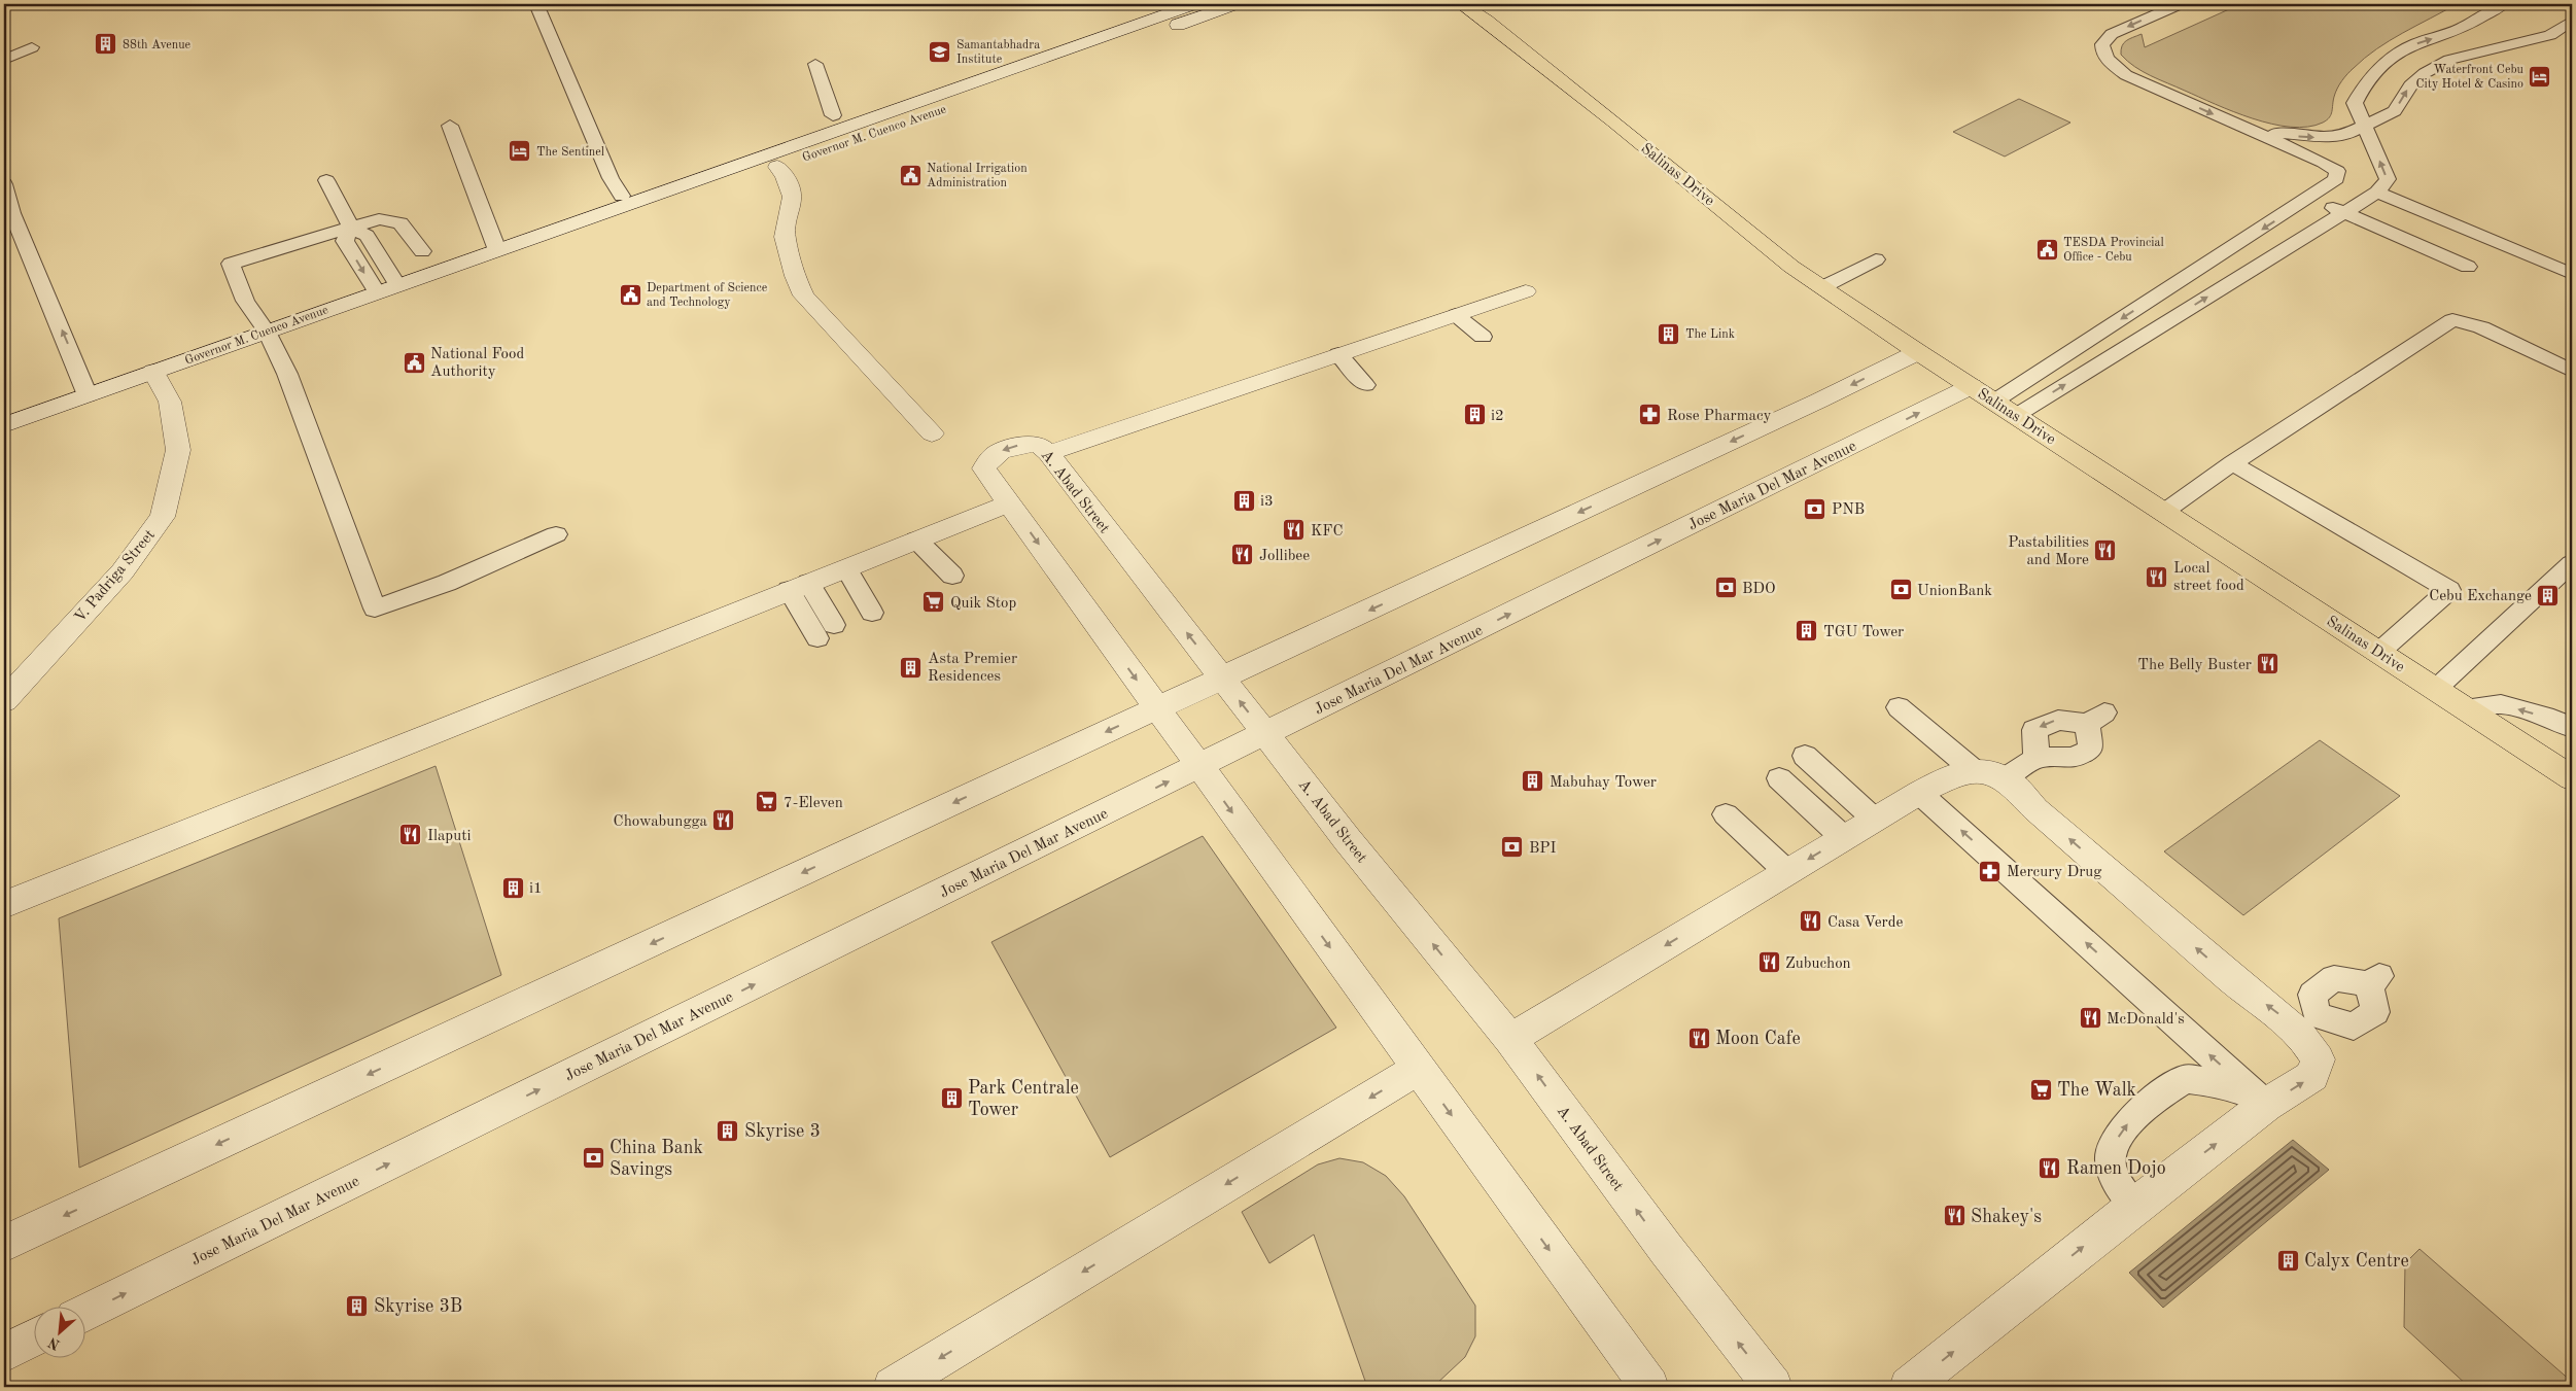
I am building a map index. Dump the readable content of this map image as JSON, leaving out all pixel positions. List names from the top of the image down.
{
  "streets": {
    "main road": ["Salinas Drive"],
    "street": [
      "Governor M. Cuenco Avenue",
      "Jose Maria Del Mar Avenue",
      "A. Abad Street",
      "V. Padriga Street"
    ]
  },
  "crossings": [
    ["Governor M. Cuenco Avenue", "V. Padriga Street"],
    ["Salinas Drive", "Jose Maria Del Mar Avenue"],
    ["Jose Maria Del Mar Avenue", "A. Abad Street"]
  ],
  "places": {
    "building": [
      "88th Avenue",
      "The Link",
      "i2",
      "i3",
      "Cebu Exchange",
      "TGU Tower",
      "Asta Premier Residences",
      "Mabuhay Tower",
      "i1",
      "Park Centrale Tower",
      "Skyrise 3",
      "Calyx Centre",
      "Skyrise 3B"
    ],
    "school or university": ["Samantabhadra Institute"],
    "hotel": ["Waterfront Cebu City Hotel & Casino", "The Sentinel"],
    "public building": [
      "National Irrigation Administration",
      "TESDA Provincial Office - Cebu",
      "Department of Science and Technology",
      "National Food Authority"
    ],
    "pharmacy": ["Rose Pharmacy", "Mercury Drug"],
    "bank": [
      "PNB",
      "BDO",
      "UnionBank",
      "BPI",
      "China Bank Savings"
    ],
    "restaurant": [
      "KFC",
      "Pastabilities and More",
      "Jollibee",
      "Local street food",
      "The Belly Buster",
      "Chowabungga",
      "Ilaputi",
      "Casa Verde",
      "Zubuchon",
      "McDonald's",
      "Moon Cafe",
      "Ramen Dojo",
      "Shakey's"
    ],
    "supermarket": ["Quik Stop", "7-Eleven", "The Walk"]
  },
  "north": "bottom left"
}
